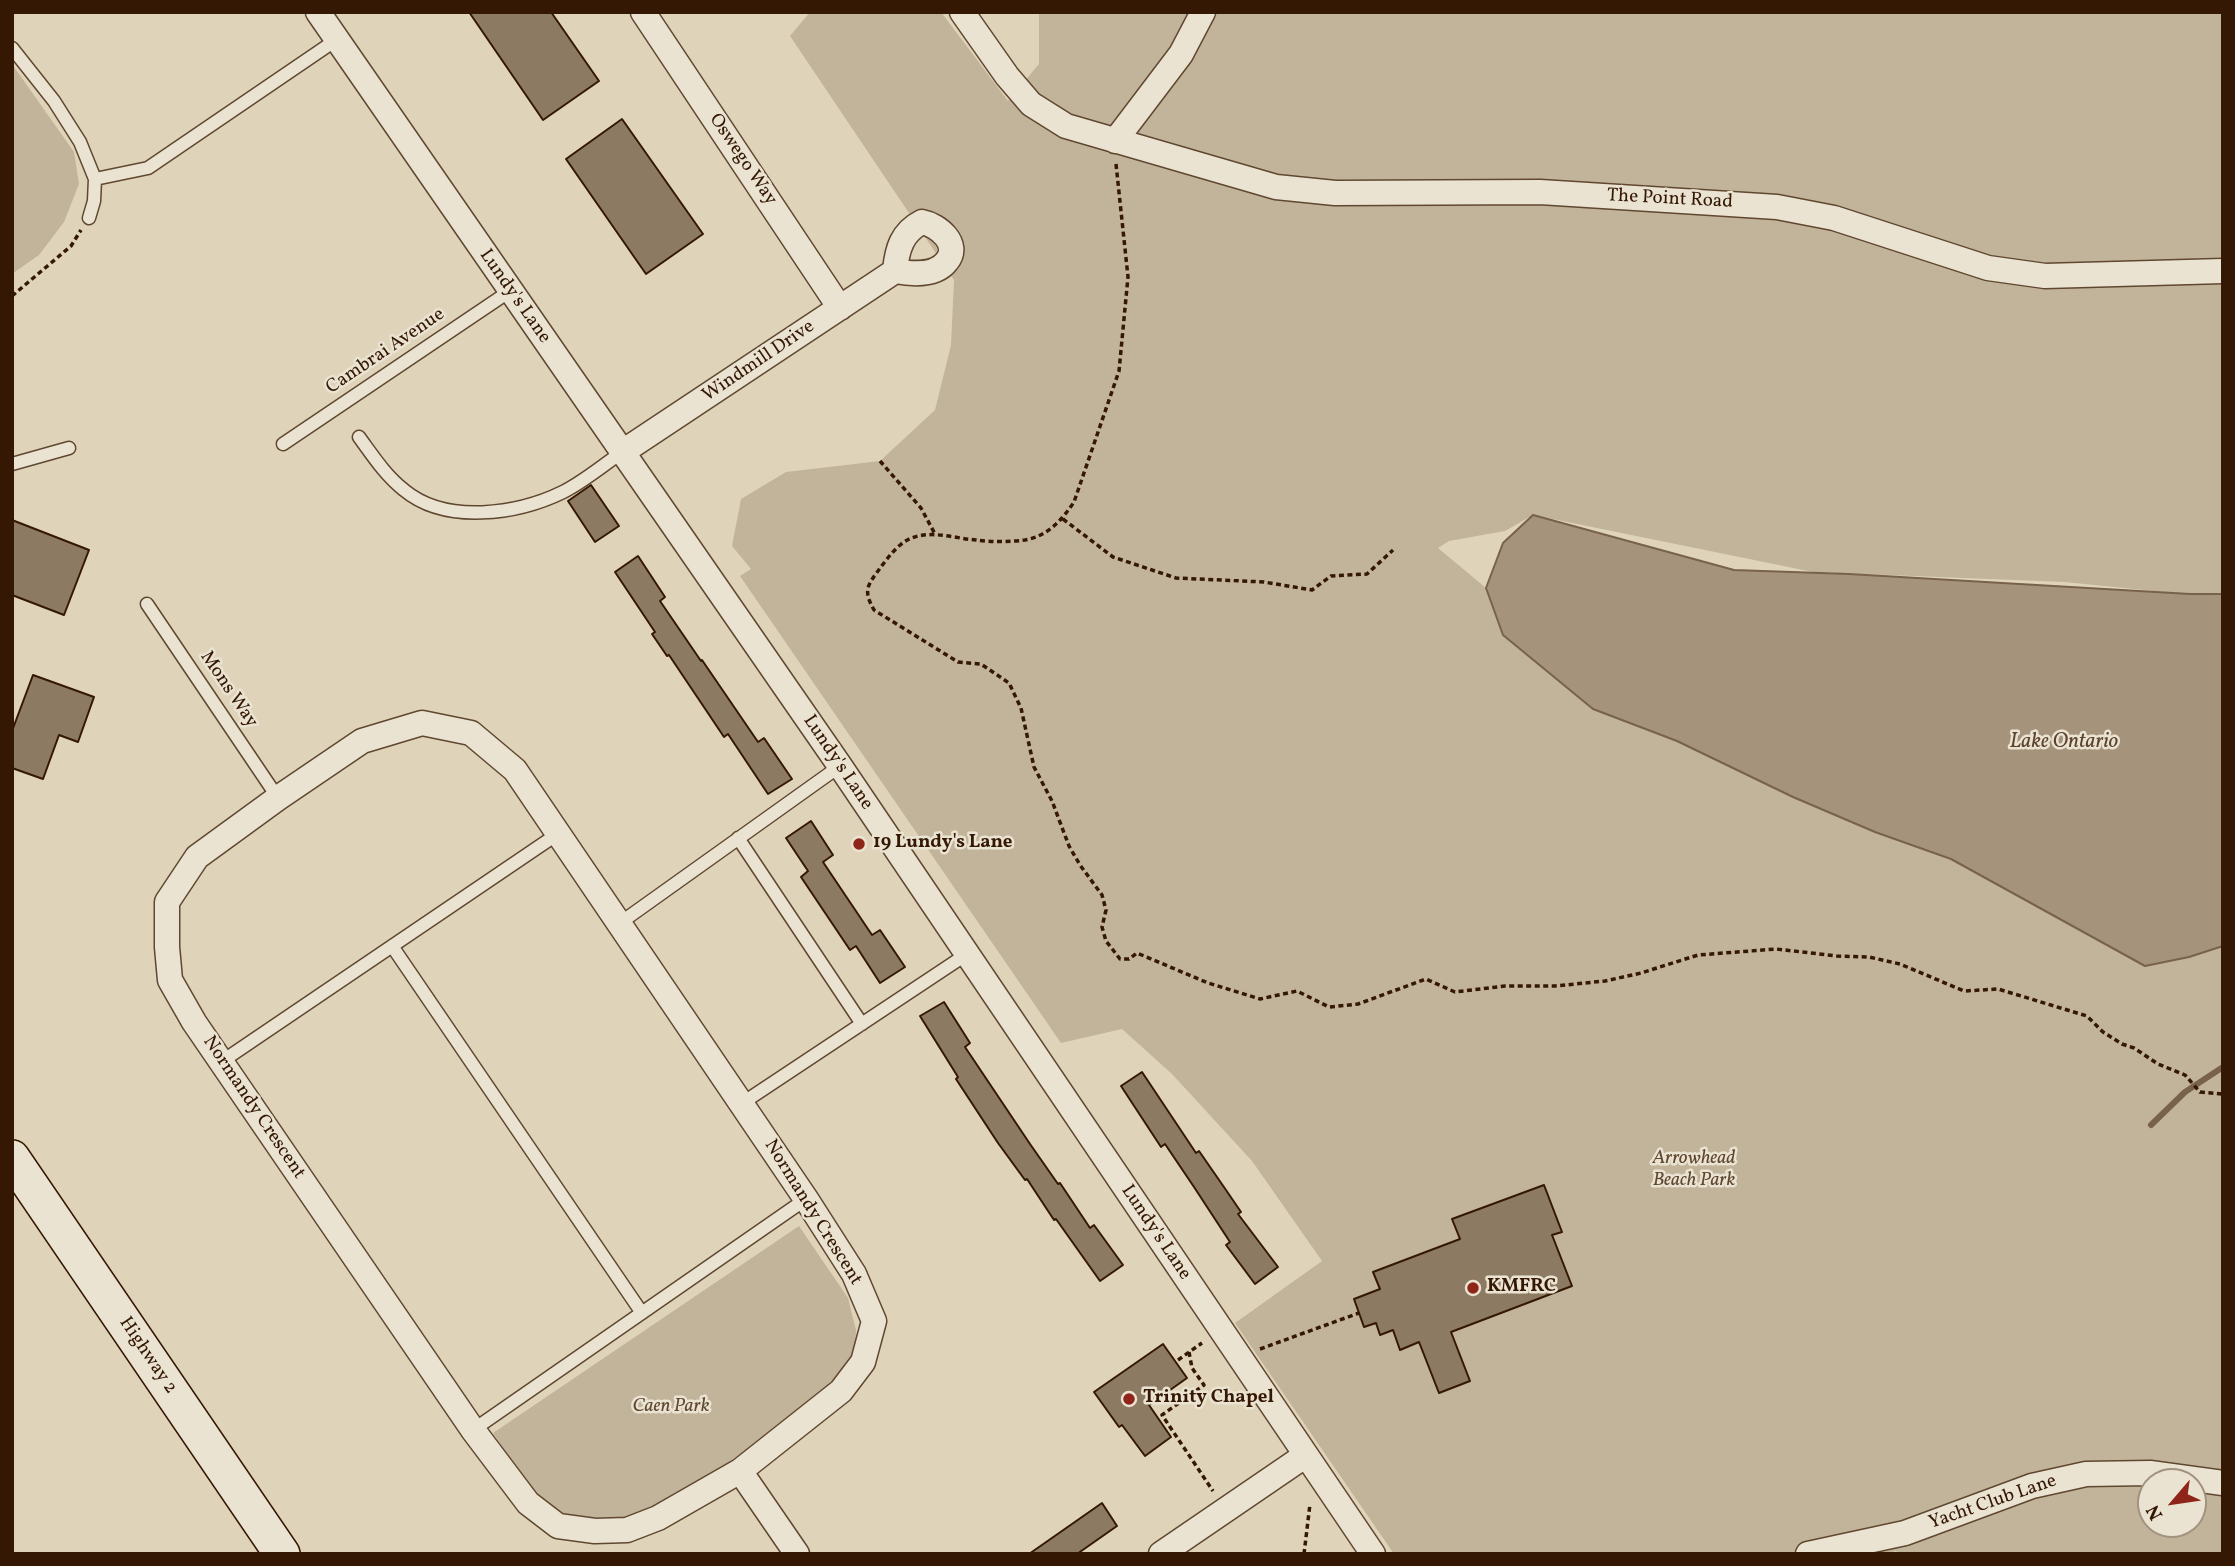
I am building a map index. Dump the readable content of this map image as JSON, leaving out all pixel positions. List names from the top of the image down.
{
  "streets": {
    "main road": ["Highway 2"],
    "street": [
      "Oswego Way",
      "The Point Road",
      "Lundy's Lane",
      "Windmill Drive",
      "Normandy Crescent",
      "Yacht Club Lane"
    ],
    "lane": ["Cambrai Avenue", "Mons Way"]
  },
  "crossings": [
    ["Oswego Way", "Windmill Drive"],
    ["Lundy's Lane", "Cambrai Avenue"],
    ["Lundy's Lane", "Windmill Drive"],
    ["Mons Way", "Normandy Crescent"]
  ],
  "water": ["Lake Ontario"],
  "parks": ["Arrowhead Beach Park", "Caen Park"],
  "places": ["19 Lundy's Lane", "KMFRC", "Trinity Chapel"],
  "north": "bottom left"
}
